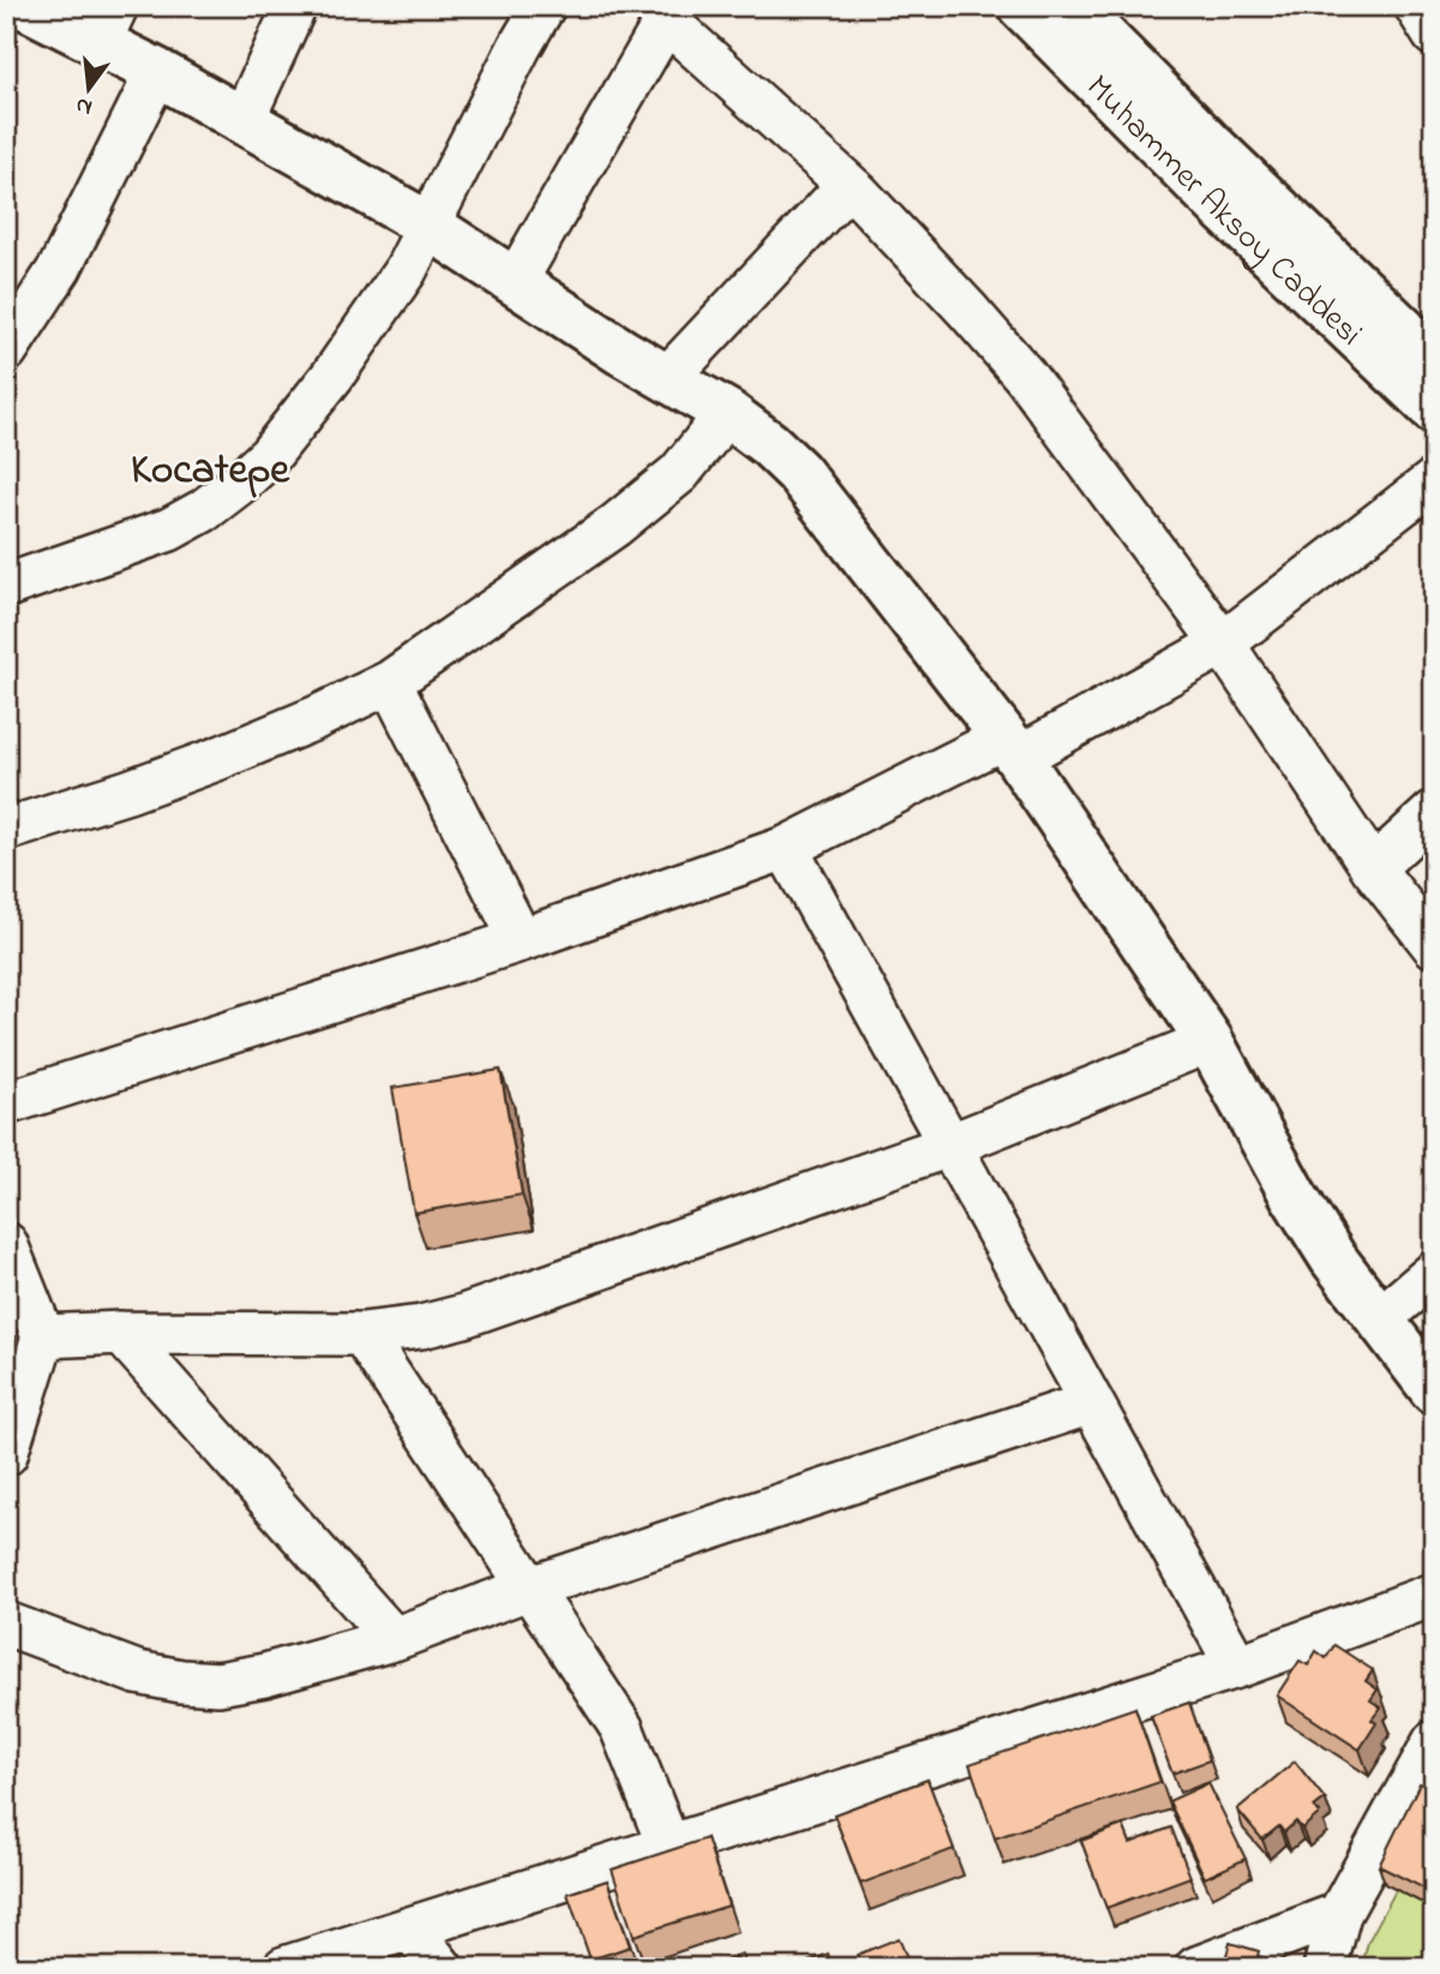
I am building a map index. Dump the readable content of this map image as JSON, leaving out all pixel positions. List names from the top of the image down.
{
  "streets": {
    "street": ["Muhammer Aksoy Caddesi"]
  },
  "districts": ["Kocatepe"],
  "north": "bottom"
}
